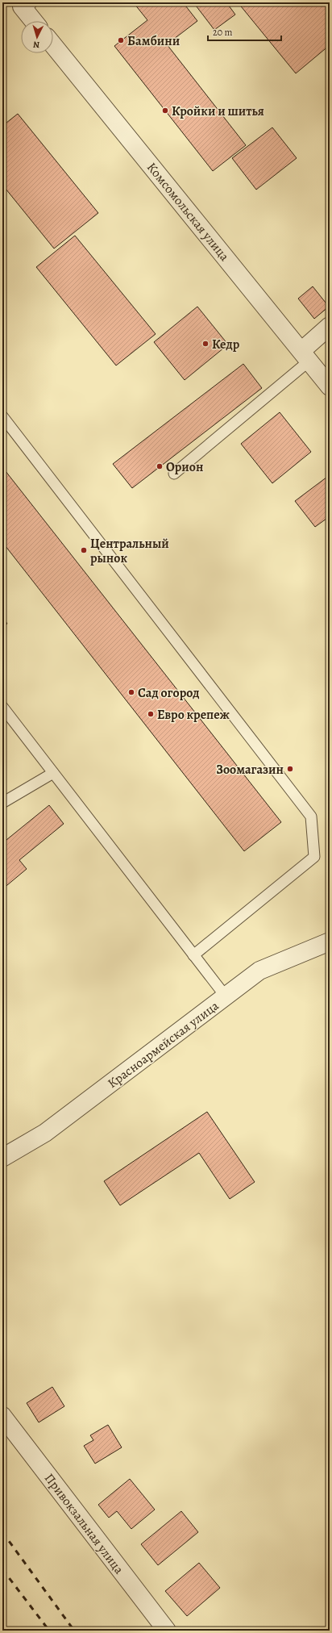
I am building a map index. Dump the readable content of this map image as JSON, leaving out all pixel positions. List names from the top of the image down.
{
  "streets": {
    "street": ["Комсомольская улица", "Красноармейская улица", "Привокзальная улица"]
  },
  "places": [
    "Бамбини",
    "Кройки и шитья",
    "Кедр",
    "Орион",
    "Центральный рынок",
    "Сад огород",
    "Евро крепеж",
    "Зоомагазин"
  ],
  "scale_bar": "20 m",
  "north": "bottom"
}
